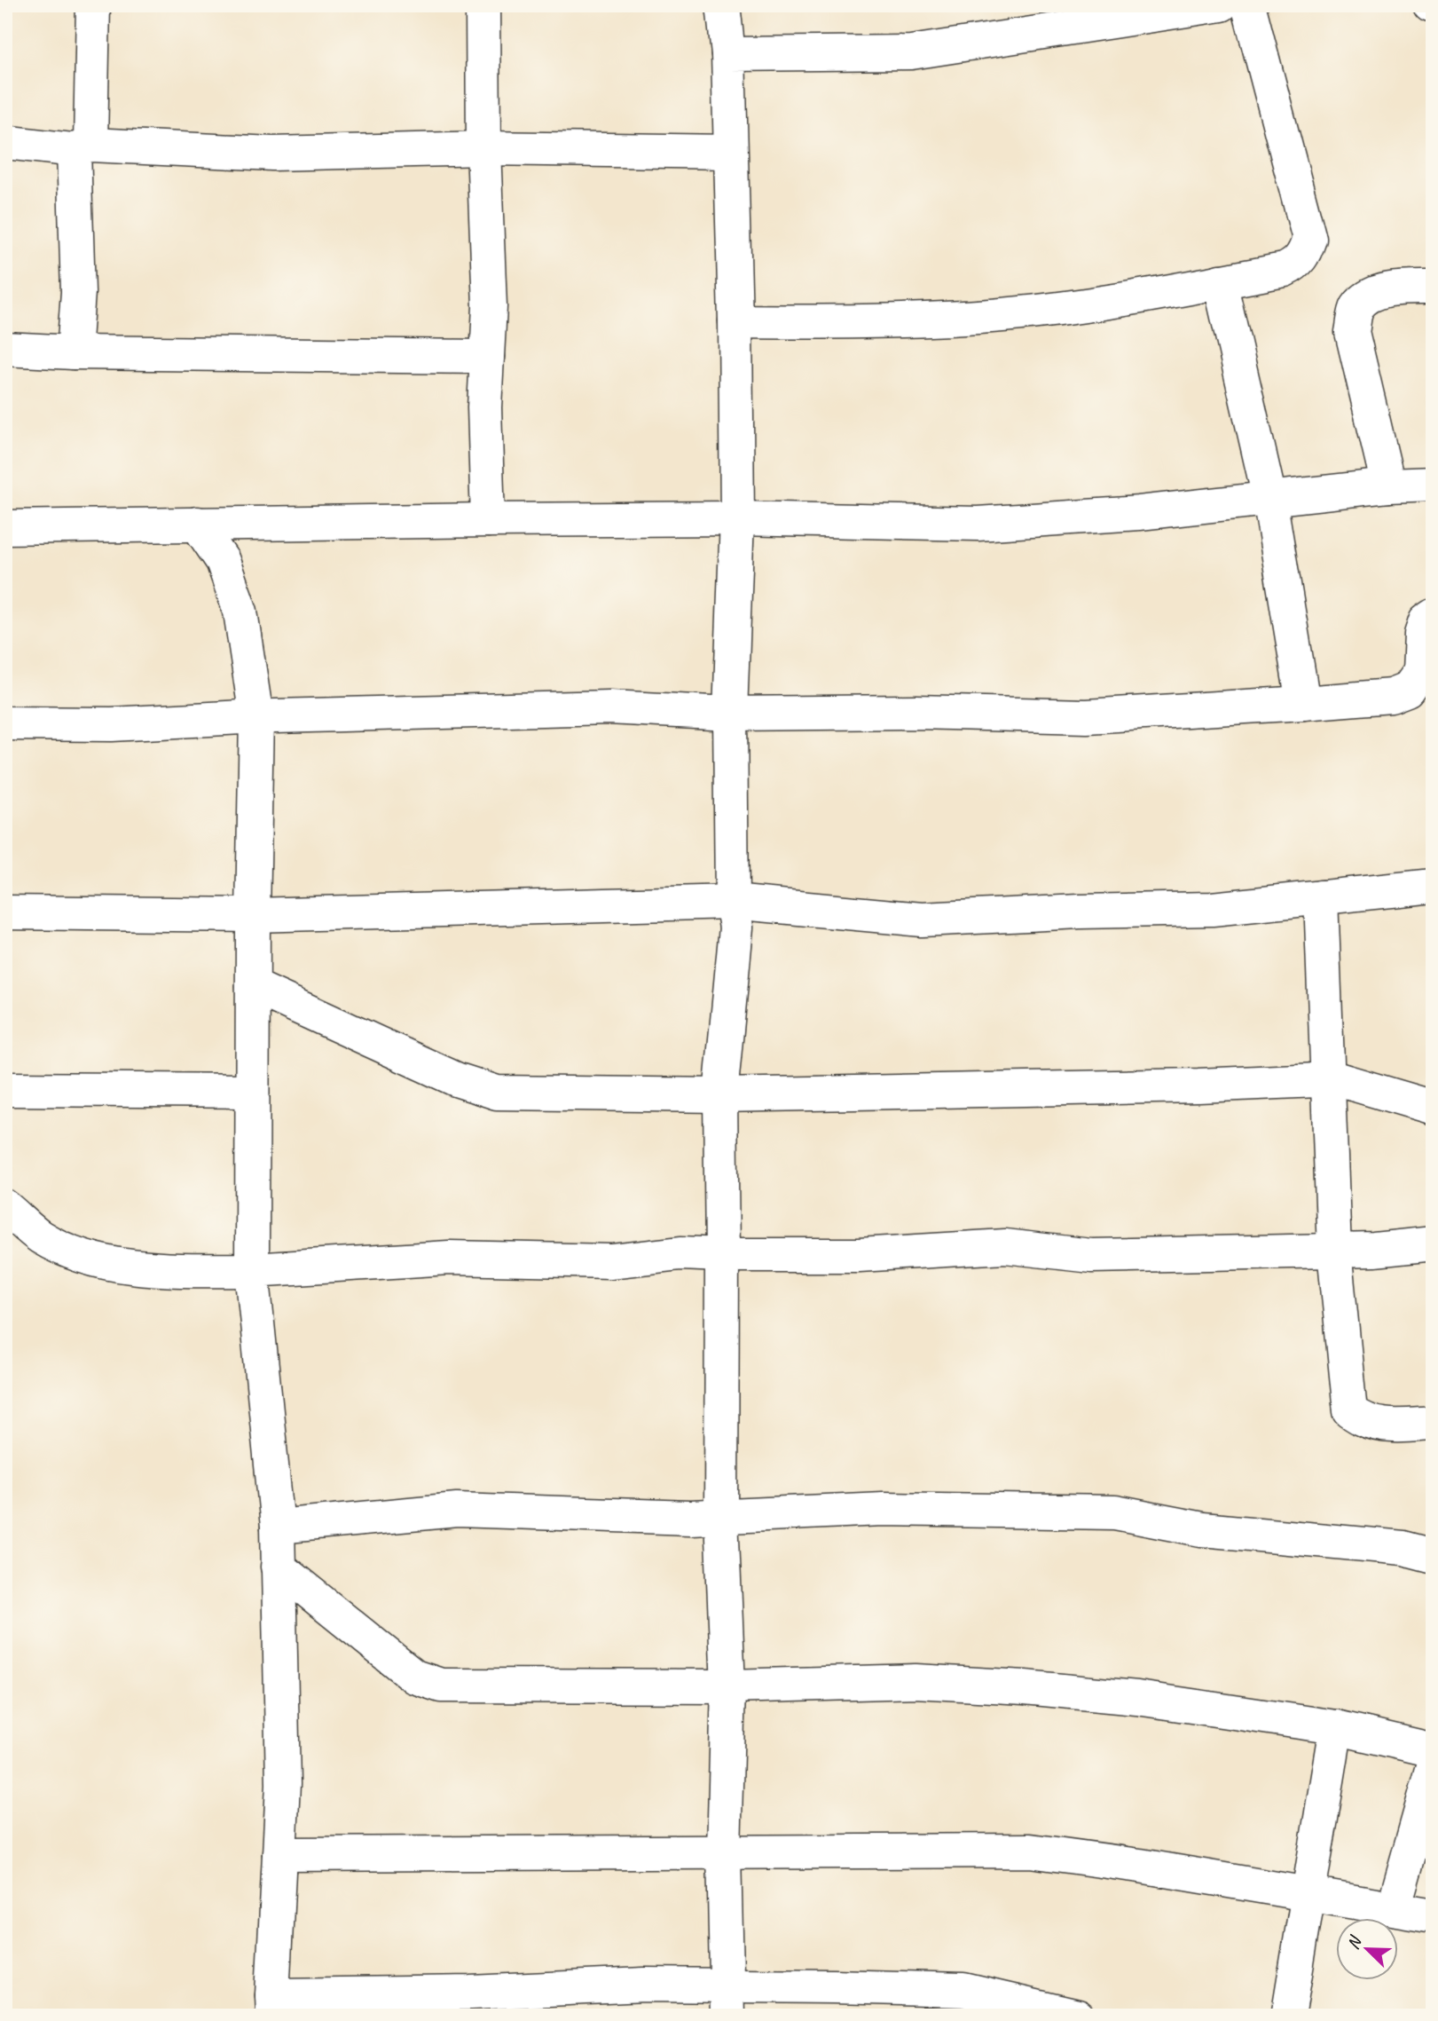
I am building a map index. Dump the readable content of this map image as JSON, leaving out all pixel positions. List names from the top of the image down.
{
  "north": "top left"
}
